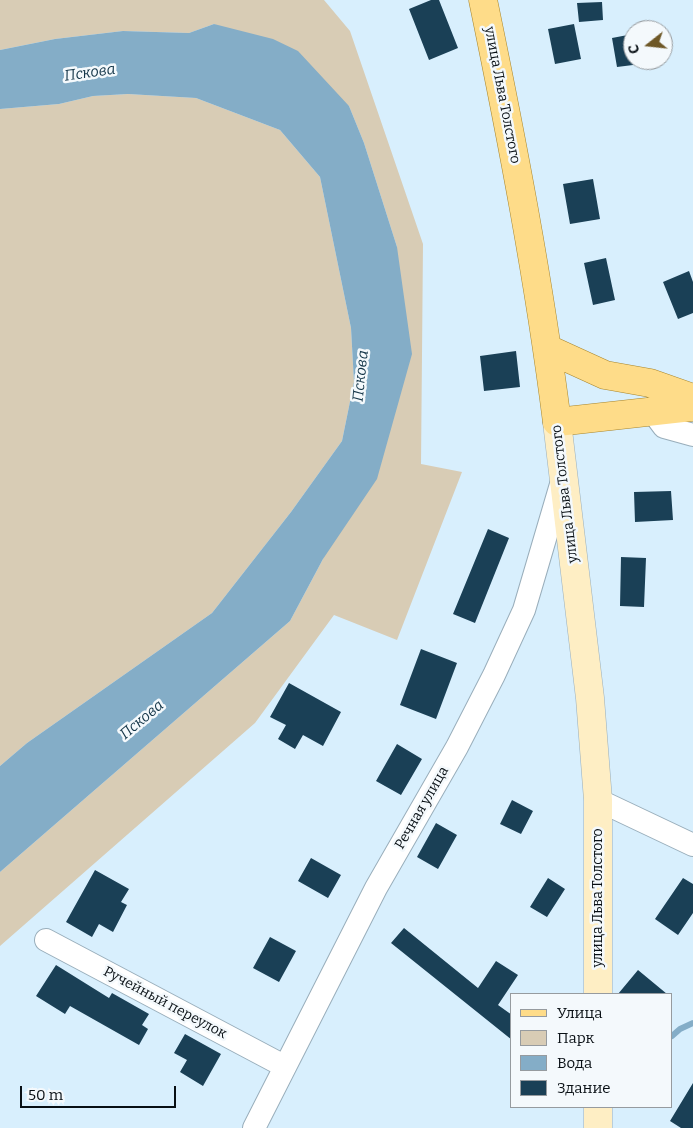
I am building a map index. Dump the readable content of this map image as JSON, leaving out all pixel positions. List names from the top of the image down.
{
  "streets": {
    "main road": ["улица Льва Толстого"],
    "street": ["Речная улица", "Ручейный переулок"]
  },
  "crossings": [
    ["улица Льва Толстого", "Речная улица"],
    ["Речная улица", "Ручейный переулок"]
  ],
  "water": ["Пскова"],
  "legend": [
    "Улица",
    "Парк",
    "Вода",
    "Здание"
  ],
  "scale_bar": "50 m",
  "north": "left"
}
